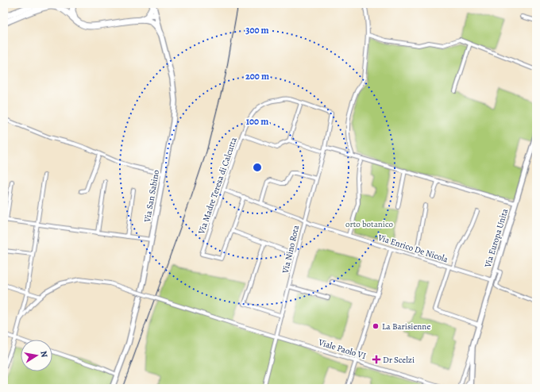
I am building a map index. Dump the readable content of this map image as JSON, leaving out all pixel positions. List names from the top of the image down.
{
  "streets": {
    "street": [
      "Via Madre Teresa di Calcutta",
      "Via San Sabino",
      "Via Europa Unita",
      "Via Enrico De Nicola",
      "Via Nino Rota",
      "Viale Paolo VI"
    ]
  },
  "crossings": [
    ["Via Madre Teresa di Calcutta", "Via Enrico De Nicola"],
    ["Via Madre Teresa di Calcutta", "Via Nino Rota"],
    ["Via Europa Unita", "Via Enrico De Nicola"],
    ["Via Enrico De Nicola", "Via Nino Rota"],
    ["Via Nino Rota", "Viale Paolo VI"]
  ],
  "parks": ["orto botanico"],
  "places": {
    "other": ["La Barisienne"],
    "health": ["Dr Scelzi"]
  },
  "north": "right",
  "rings": ["300 m", "200 m", "100 m"]
}
